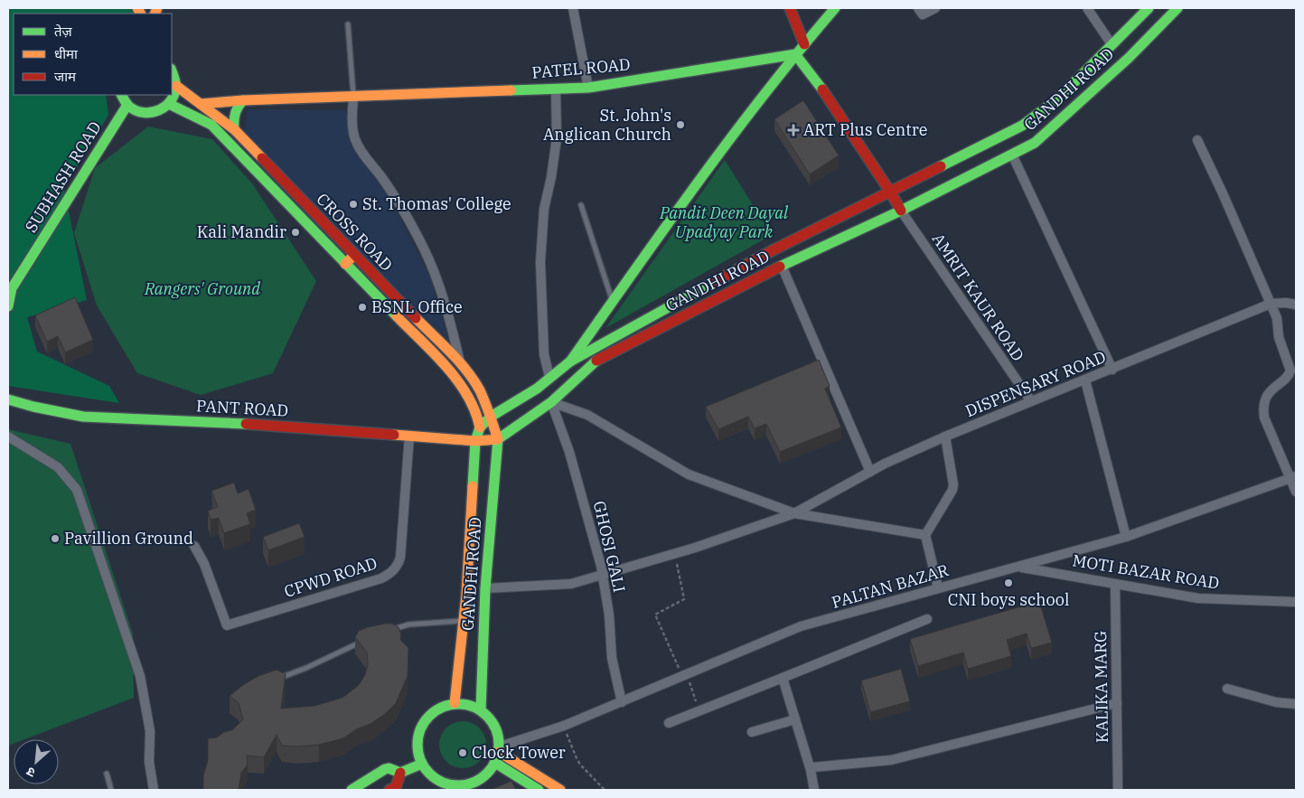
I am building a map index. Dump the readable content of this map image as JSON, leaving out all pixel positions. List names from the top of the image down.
{
  "streets": {
    "main road": [
      "PATEL ROAD",
      "GANDHI ROAD",
      "SUBHASH ROAD",
      "CROSS ROAD",
      "PANT ROAD"
    ],
    "street": [
      "AMRIT KAUR ROAD",
      "DISPENSARY ROAD",
      "GHOSI GALI",
      "MOTI BAZAR ROAD",
      "CPWD ROAD",
      "PALTAN BAZAR",
      "KALIKA MARG"
    ]
  },
  "crossings": [
    ["PATEL ROAD", "CROSS ROAD"],
    ["GANDHI ROAD", "CROSS ROAD"],
    ["GANDHI ROAD", "AMRIT KAUR ROAD"],
    ["GANDHI ROAD", "DISPENSARY ROAD"],
    ["GANDHI ROAD", "PANT ROAD"],
    ["GANDHI ROAD", "GHOSI GALI"],
    ["GANDHI ROAD", "PALTAN BAZAR"],
    ["CROSS ROAD", "PANT ROAD"],
    ["AMRIT KAUR ROAD", "DISPENSARY ROAD"],
    ["DISPENSARY ROAD", "GHOSI GALI"],
    ["PANT ROAD", "CPWD ROAD"],
    ["GHOSI GALI", "PALTAN BAZAR"],
    ["MOTI BAZAR ROAD", "PALTAN BAZAR"],
    ["MOTI BAZAR ROAD", "KALIKA MARG"]
  ],
  "parks": ["Pandit Deen Dayal Upadyay Park", "Rangers' Ground"],
  "places": {
    "other": [
      "St. John's Anglican Church",
      "St. Thomas' College",
      "Kali Mandir",
      "BSNL Office",
      "Pavillion Ground",
      "CNI boys school",
      "Clock Tower"
    ],
    "health": ["ART Plus Centre"]
  },
  "legend": ["तेज़", "धीमा", "जाम"],
  "north": "bottom left"
}
